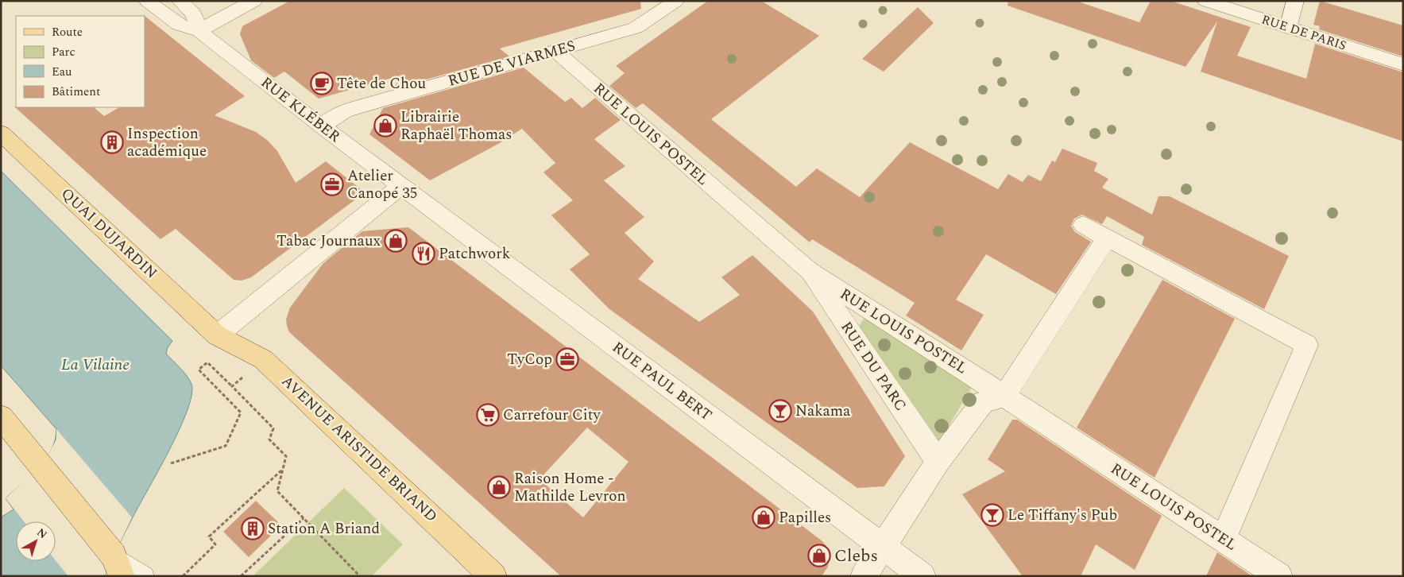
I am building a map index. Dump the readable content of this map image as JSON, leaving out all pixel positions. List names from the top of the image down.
{
  "streets": {
    "main road": ["QUAI DUJARDIN", "AVENUE ARISTIDE BRIAND"],
    "street": [
      "RUE DE PARIS",
      "RUE DE VIARMES",
      "RUE KLÉBER",
      "RUE LOUIS POSTEL",
      "RUE DU PARC",
      "RUE PAUL BERT"
    ]
  },
  "crossings": [
    ["RUE DE VIARMES", "RUE KLÉBER"],
    ["RUE DE VIARMES", "RUE LOUIS POSTEL"],
    ["RUE KLÉBER", "RUE PAUL BERT"],
    ["RUE LOUIS POSTEL", "RUE DU PARC"],
    ["QUAI DUJARDIN", "AVENUE ARISTIDE BRIAND"]
  ],
  "water": ["La Vilaine"],
  "places": {
    "cafe": ["Tête de Chou"],
    "shop": [
      "Librairie Raphaël Thomas",
      "Tabac Journaux",
      "Raison Home - Mathilde Levron",
      "Papilles",
      "Clebs"
    ],
    "building": ["Inspection académique", "Station A Briand"],
    "office": ["Atelier Canopé 35", "TyCop"],
    "restaurant": ["Patchwork"],
    "bar": ["Nakama", "Le Tiffany's Pub"],
    "supermarket": ["Carrefour City"]
  },
  "legend": [
    "Route",
    "Parc",
    "Eau",
    "Bâtiment"
  ],
  "north": "top right"
}
